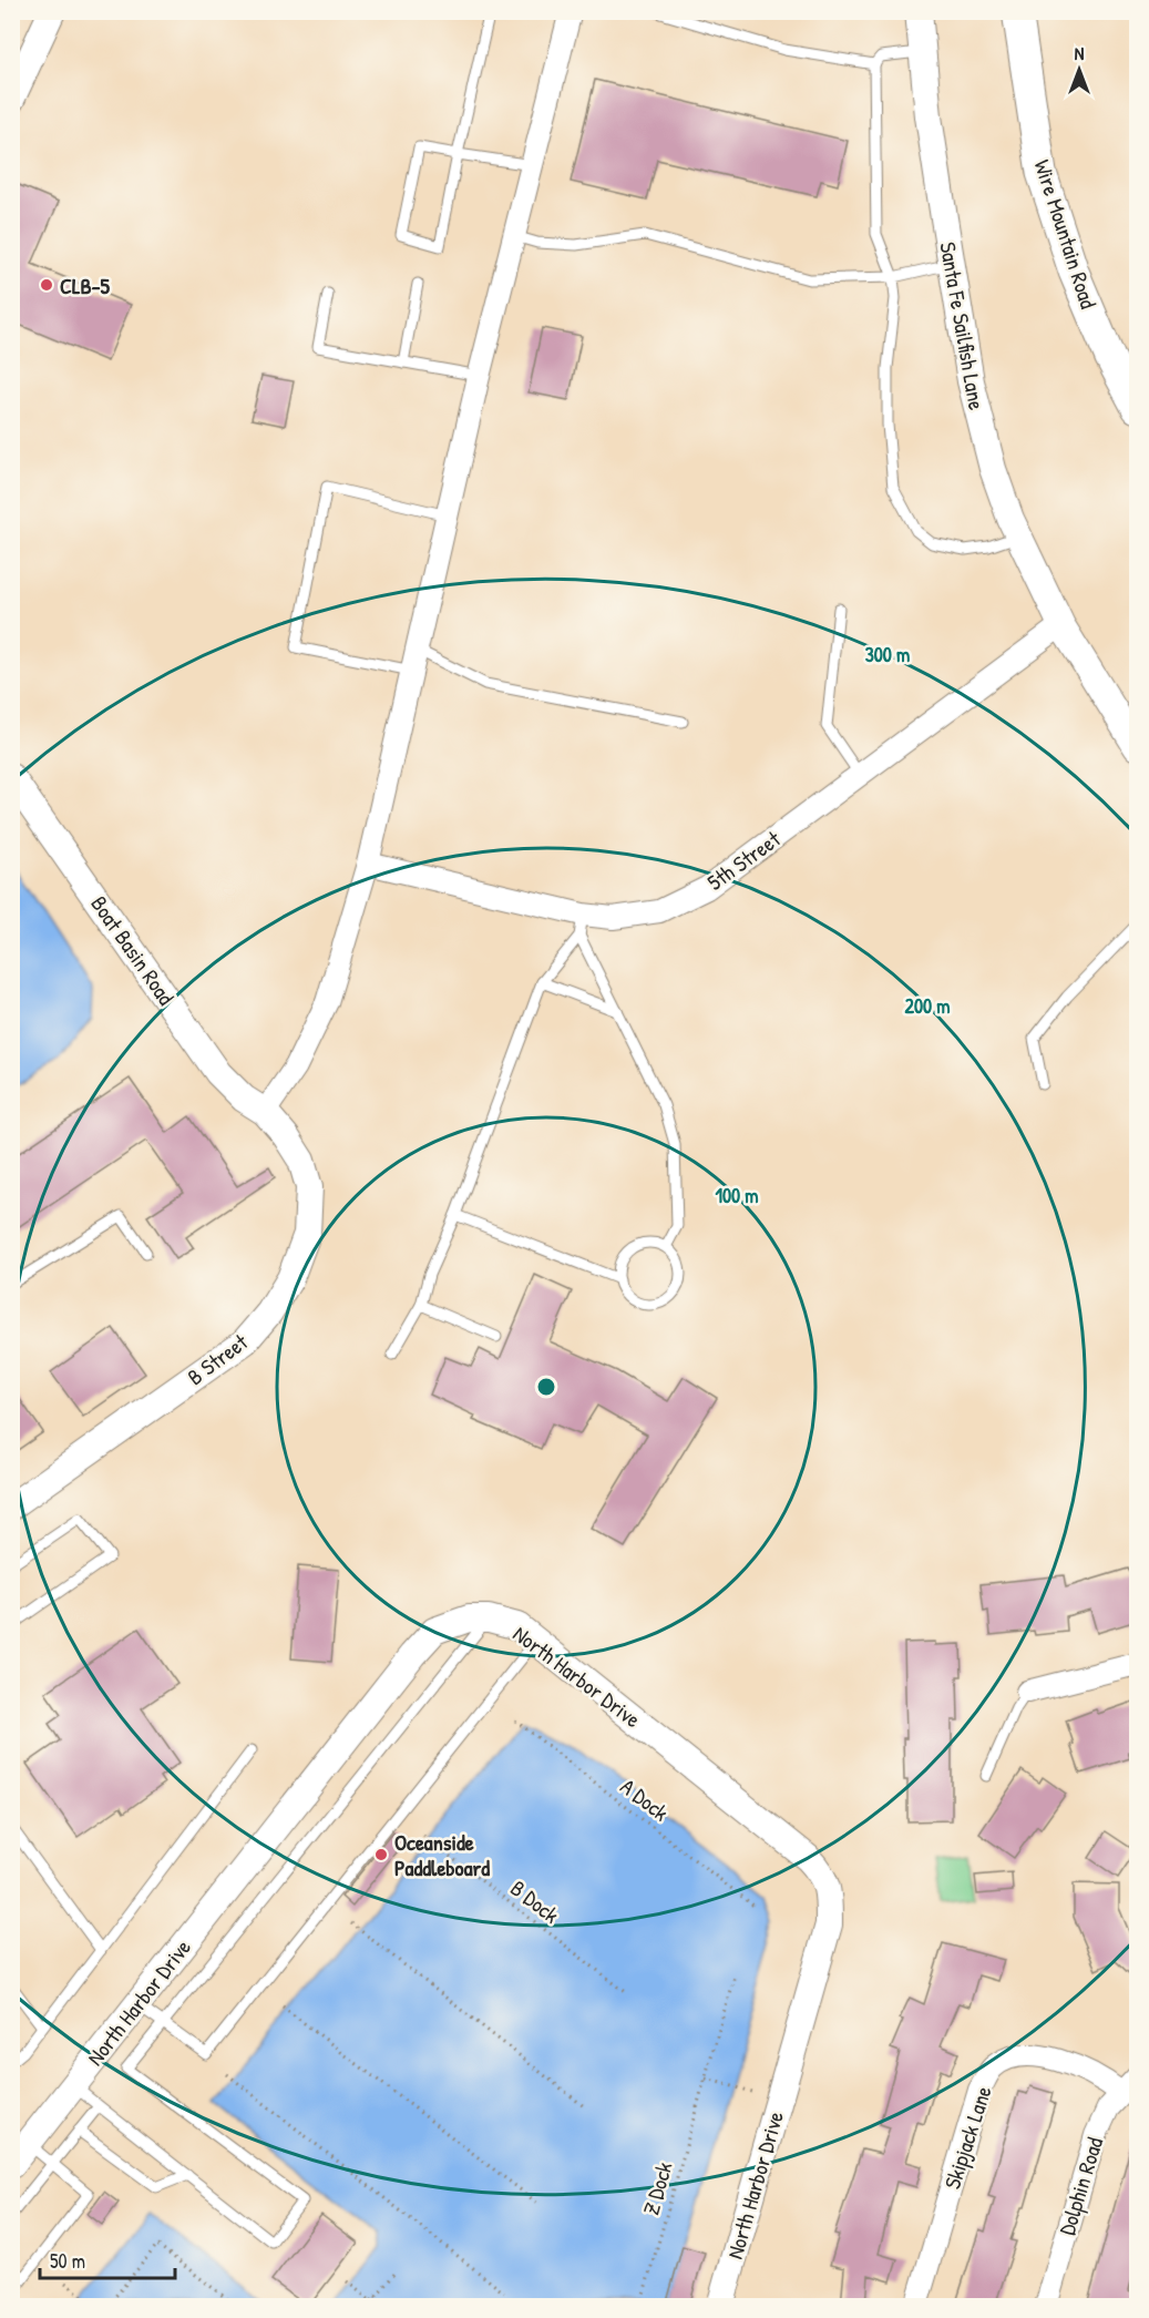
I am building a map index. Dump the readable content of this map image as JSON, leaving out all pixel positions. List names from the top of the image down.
{
  "streets": {
    "main road": ["Wire Mountain Road"],
    "street": [
      "Santa Fe Sailfish Lane",
      "5th Street",
      "Boat Basin Road",
      "B Street",
      "North Harbor Drive",
      "Skipjack Lane",
      "Dolphin Road"
    ],
    "path": ["A Dock", "B Dock", "Z Dock"]
  },
  "crossings": [
    ["Santa Fe Sailfish Lane", "5th Street"],
    ["Boat Basin Road", "B Street"],
    ["Skipjack Lane", "Dolphin Road"]
  ],
  "places": ["CLB-5", "Oceanside Paddleboard"],
  "scale_bar": "50 m",
  "north": "top",
  "rings": ["300 m", "200 m", "100 m"]
}
